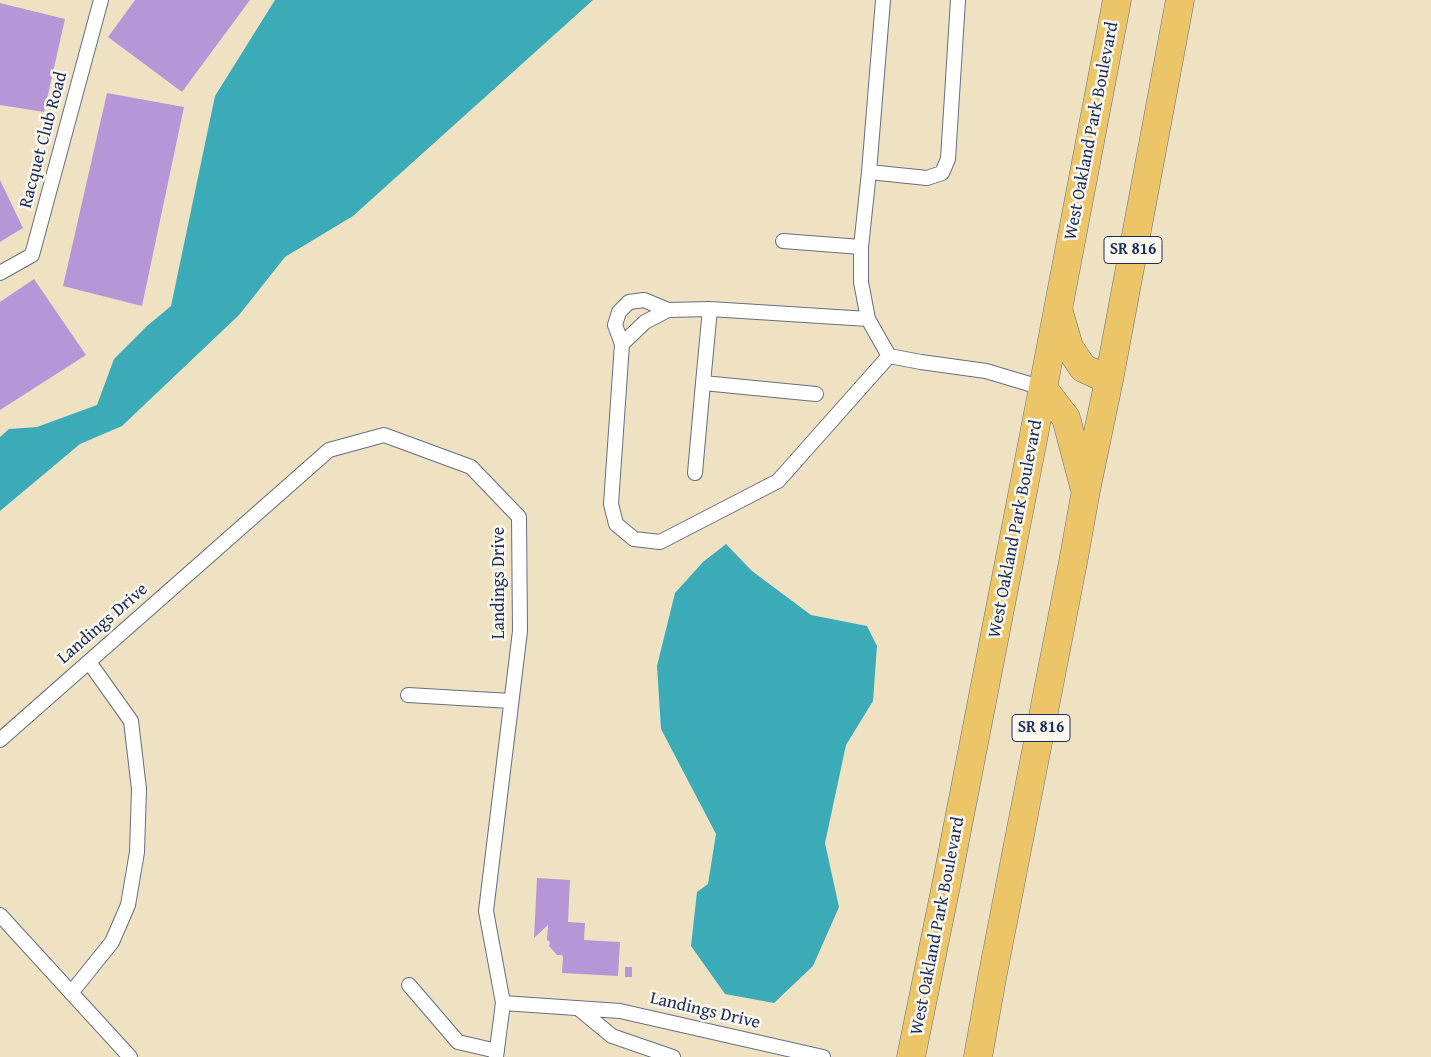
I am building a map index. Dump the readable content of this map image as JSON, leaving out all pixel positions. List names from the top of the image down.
{
  "streets": {
    "main road": ["West Oakland Park Boulevard", "SR 816"],
    "lane": ["Racquet Club Road", "Landings Drive"]
  }
}
